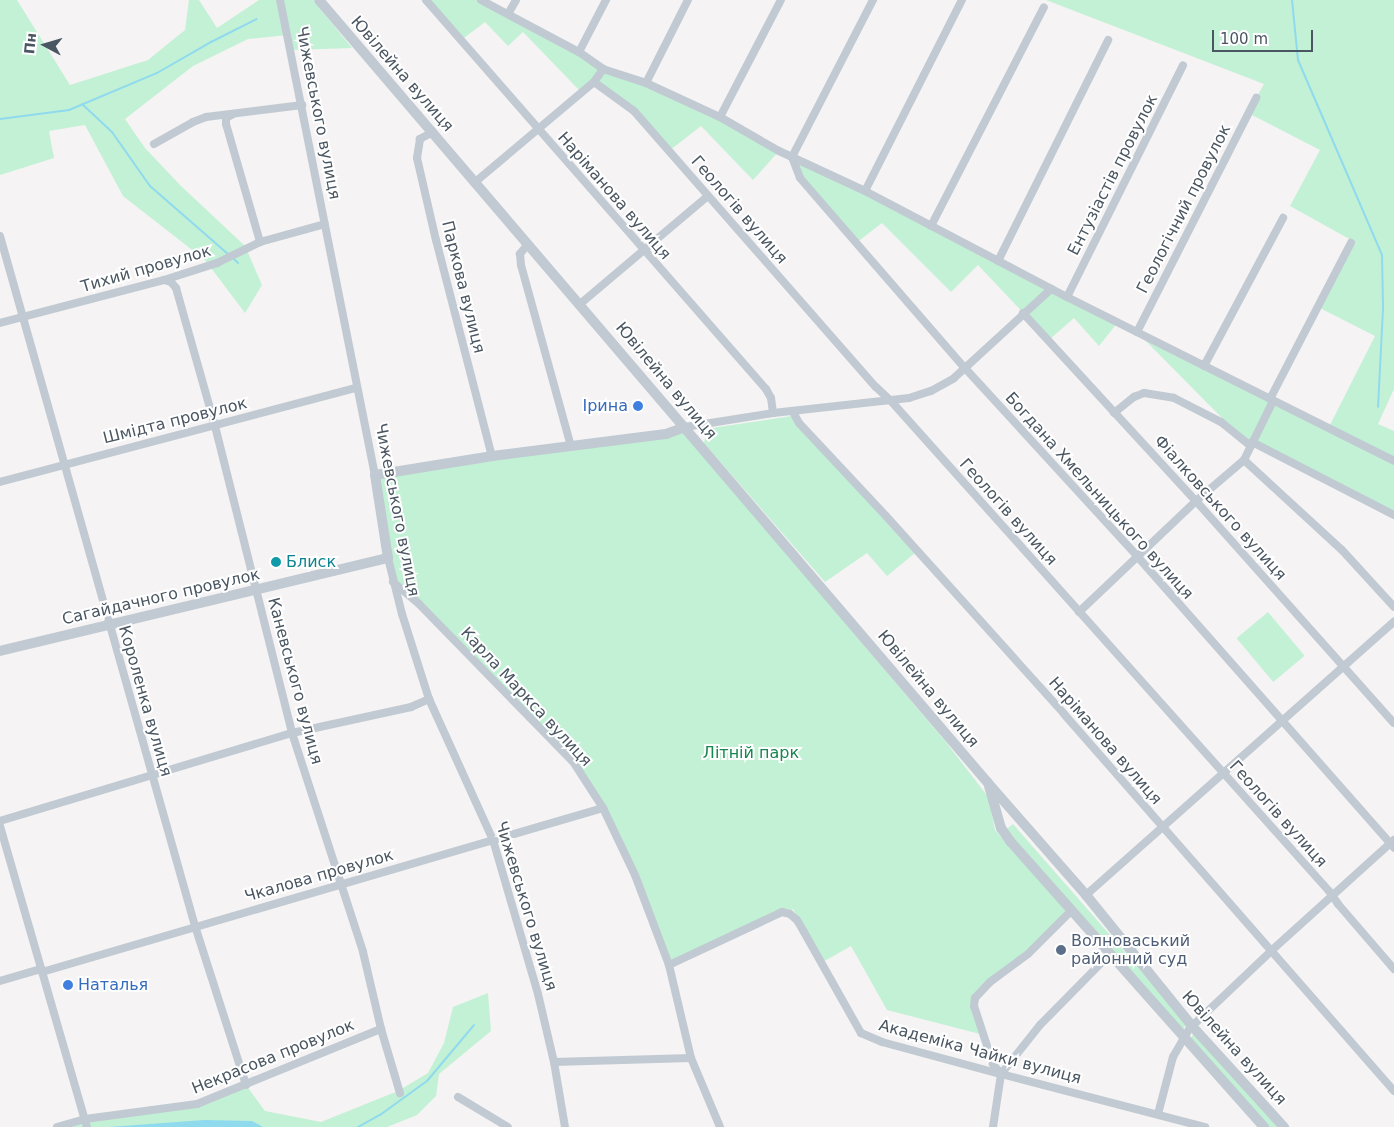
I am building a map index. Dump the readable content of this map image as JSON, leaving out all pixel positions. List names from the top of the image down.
{
  "streets": {
    "street": [
      "Ювілейна вулиця",
      "Чижевського вулиця",
      "Ентузіастів провулок",
      "Наріманова вулиця",
      "Геологічний провулок",
      "Геологів вулиця",
      "Тихий провулок",
      "Паркова вулиця",
      "Шмідта провулок",
      "Богдана Хмельницького вулиця",
      "Фіалковського вулиця",
      "Сагайдачного провулок",
      "Каневського вулиця",
      "Карла Маркса вулиця",
      "Короленка вулиця",
      "Чкалова провулок",
      "Академіка Чайки вулиця",
      "Некрасова провулок"
    ]
  },
  "crossings": [
    ["Ювілейна вулиця", "Паркова вулиця"],
    ["Чижевського вулиця", "Тихий провулок"],
    ["Чижевського вулиця", "Шмідта провулок"],
    ["Чижевського вулиця", "Сагайдачного провулок"],
    ["Чижевського вулиця", "Карла Маркса вулиця"],
    ["Чижевського вулиця", "Чкалова провулок"],
    ["Тихий провулок", "Каневського вулиця"],
    ["Тихий провулок", "Короленка вулиця"],
    ["Шмідта провулок", "Каневського вулиця"],
    ["Шмідта провулок", "Короленка вулиця"],
    ["Сагайдачного провулок", "Каневського вулиця"],
    ["Сагайдачного провулок", "Короленка вулиця"],
    ["Каневського вулиця", "Чкалова провулок"],
    ["Каневського вулиця", "Некрасова провулок"],
    ["Карла Маркса вулиця", "Чкалова провулок"],
    ["Карла Маркса вулиця", "Академіка Чайки вулиця"],
    ["Короленка вулиця", "Чкалова провулок"],
    ["Короленка вулиця", "Некрасова провулок"]
  ],
  "parks": ["Літній парк"],
  "places": [
    "Ірина",
    "Блиск",
    "Волноваський районний суд",
    "Наталья"
  ],
  "scale_bar": "100 m",
  "north": "left"
}
